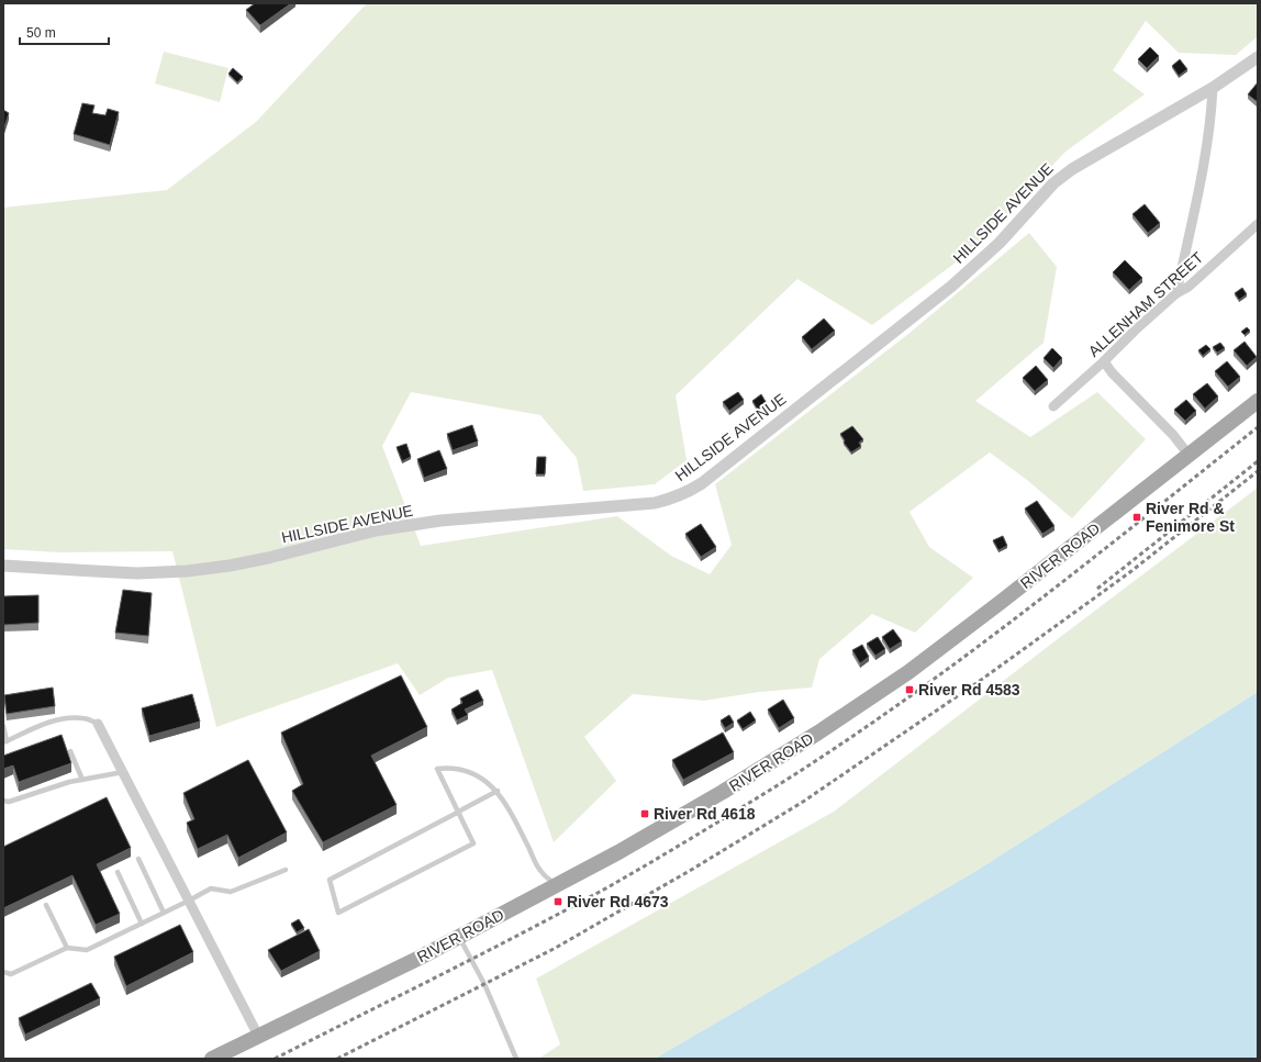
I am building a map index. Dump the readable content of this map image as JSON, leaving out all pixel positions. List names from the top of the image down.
{
  "streets": {
    "main road": ["RIVER ROAD"],
    "street": ["HILLSIDE AVENUE", "ALLENHAM STREET"]
  },
  "places": {
    "transit": [
      "River Rd & Fenimore St",
      "River Rd 4583",
      "River Rd 4618",
      "River Rd 4673"
    ]
  },
  "scale_bar": "50 m"
}
